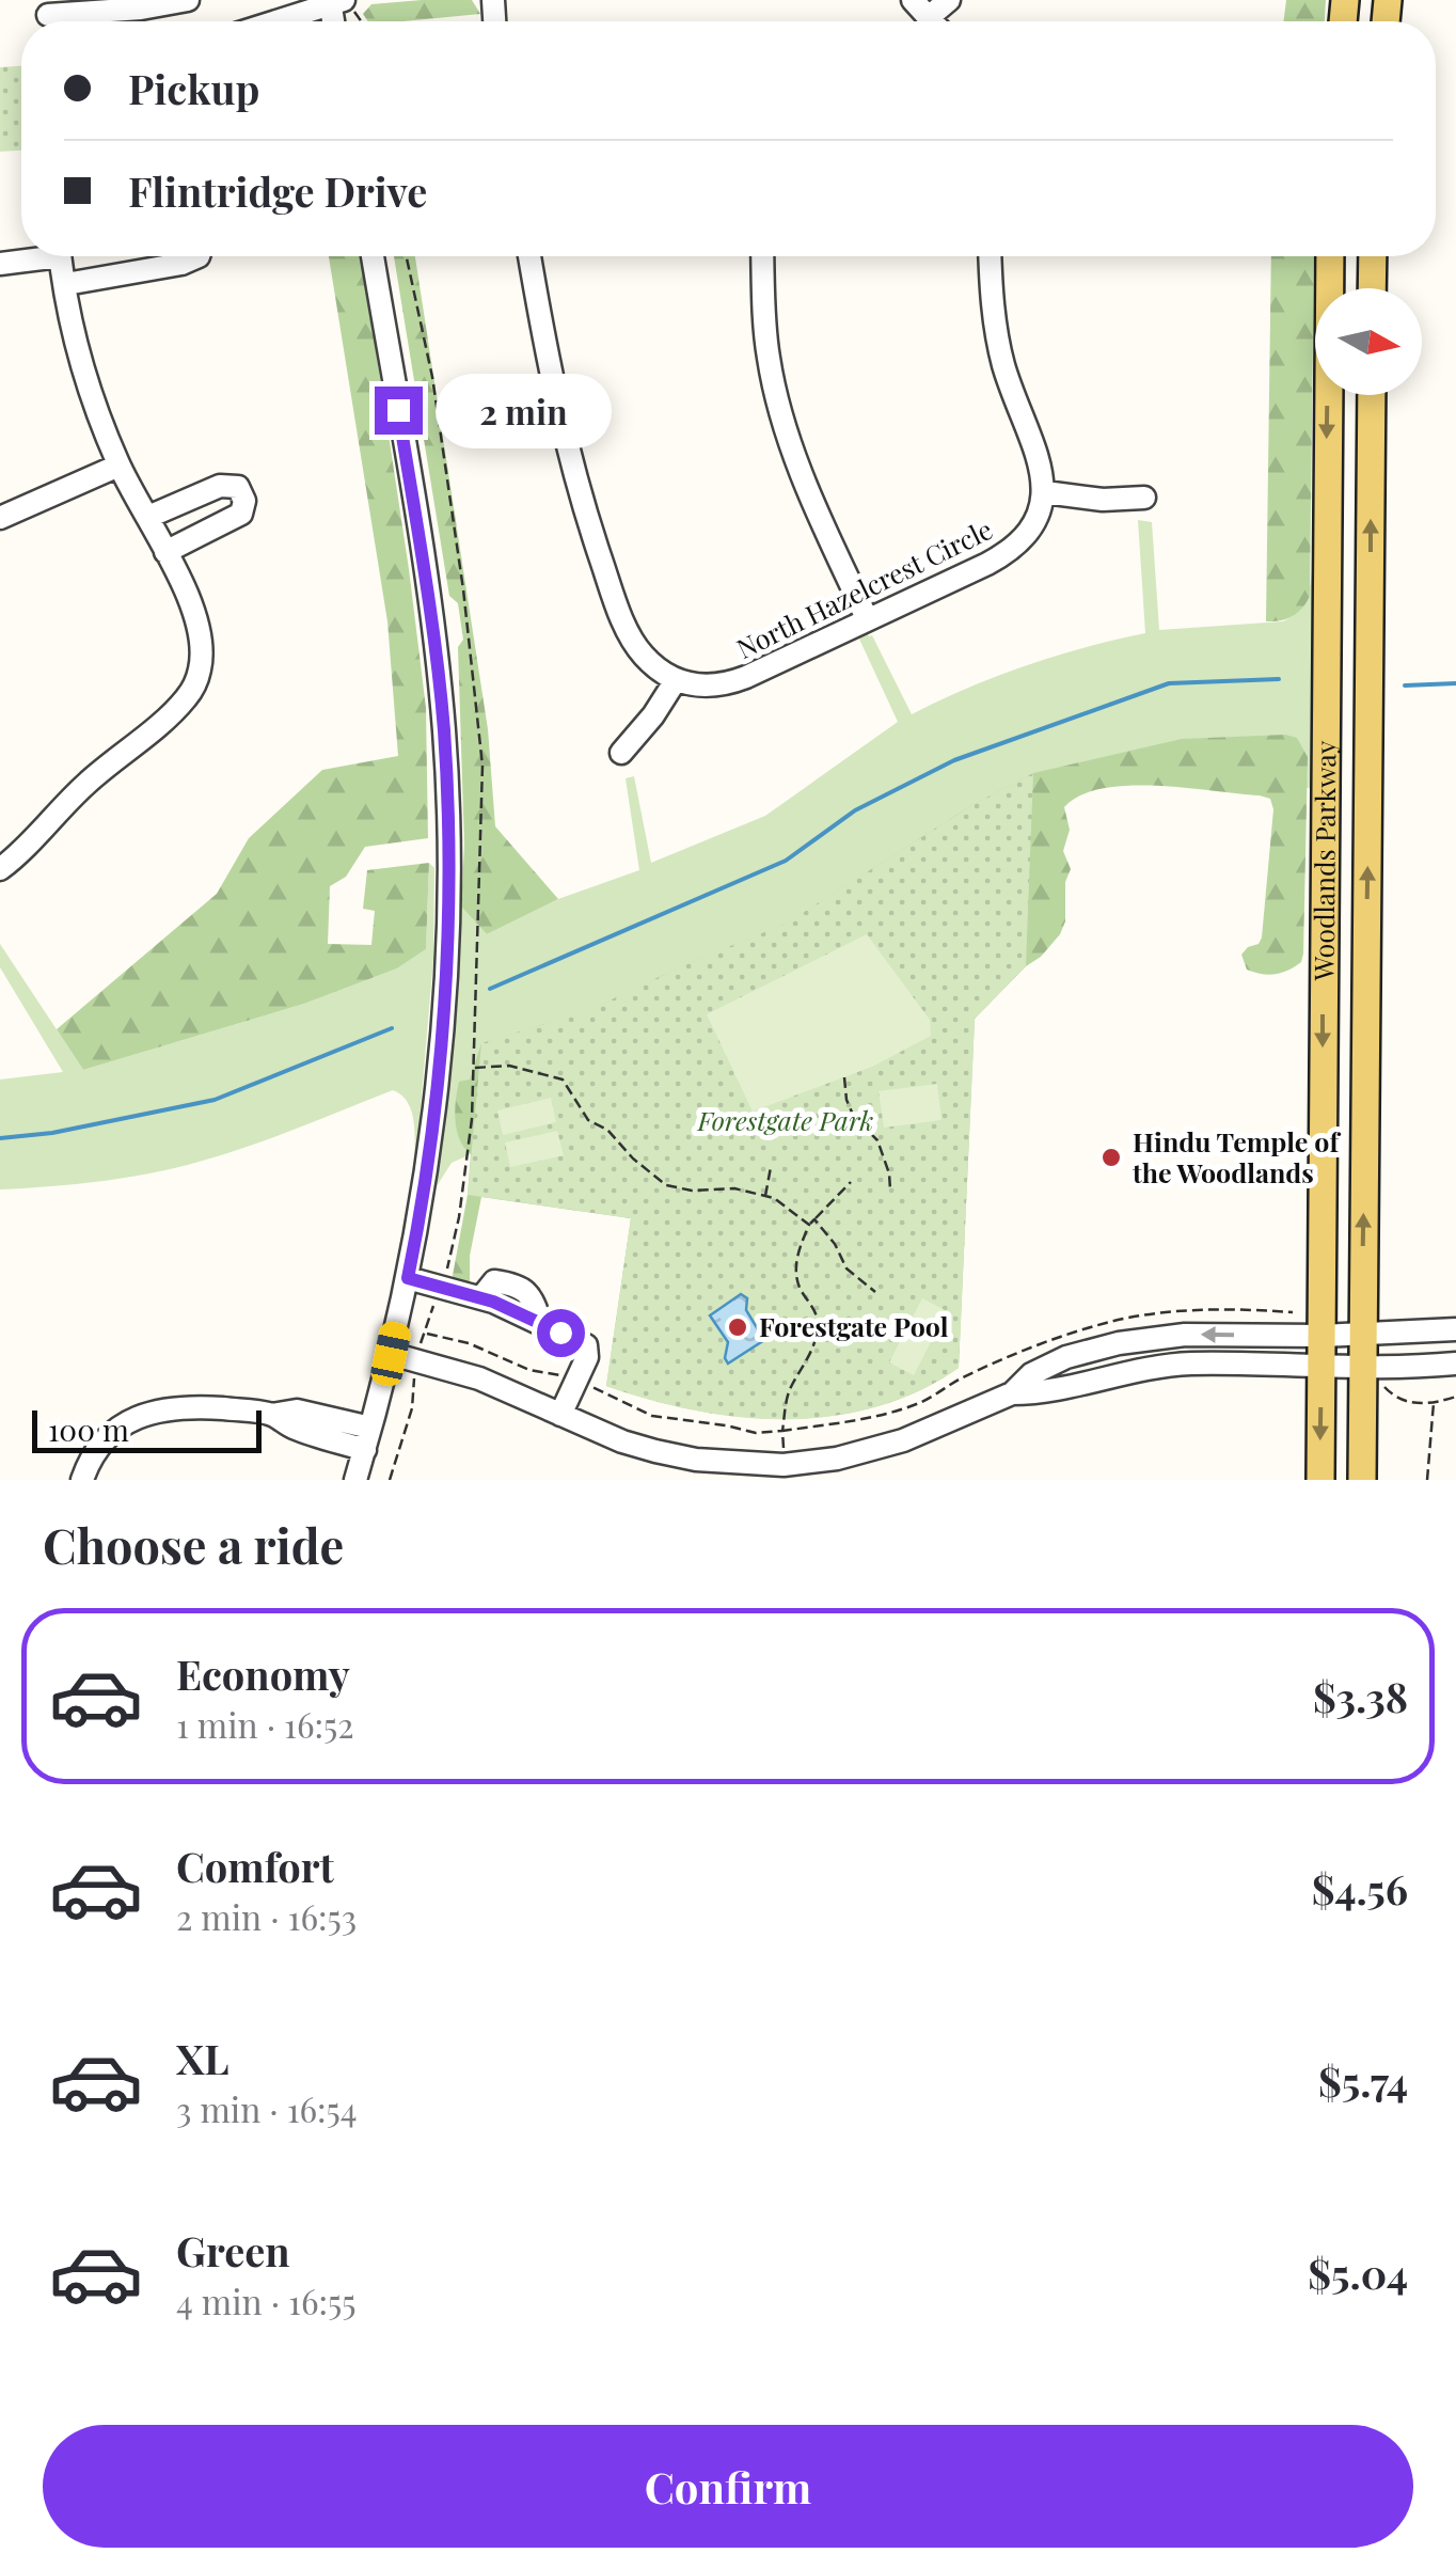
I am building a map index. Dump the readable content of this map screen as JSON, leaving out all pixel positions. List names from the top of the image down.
{
  "streets": {
    "main road": ["Woodlands Parkway"],
    "street": ["North Hazelcrest Circle"]
  },
  "parks": ["Forestgate Park"],
  "places": ["Hindu Temple of the Woodlands", "Forestgate Pool"],
  "scale_bar": "100 m",
  "north": "right",
  "page": {
    "banner": ["Pickup", "Flintridge Drive"],
    "bubble": "2 min",
    "scale": "100 m",
    "heading": "Choose a ride",
    "list": [
      {
        "name": "Economy",
        "note": "1 min · 16:52",
        "value": "$3.38"
      },
      {
        "name": "Comfort",
        "note": "2 min · 16:53",
        "value": "$4.56"
      },
      {
        "name": "XL",
        "note": "3 min · 16:54",
        "value": "$5.74"
      },
      {
        "name": "Green",
        "note": "4 min · 16:55",
        "value": "$5.04"
      }
    ],
    "buttons": "Confirm"
  }
}
